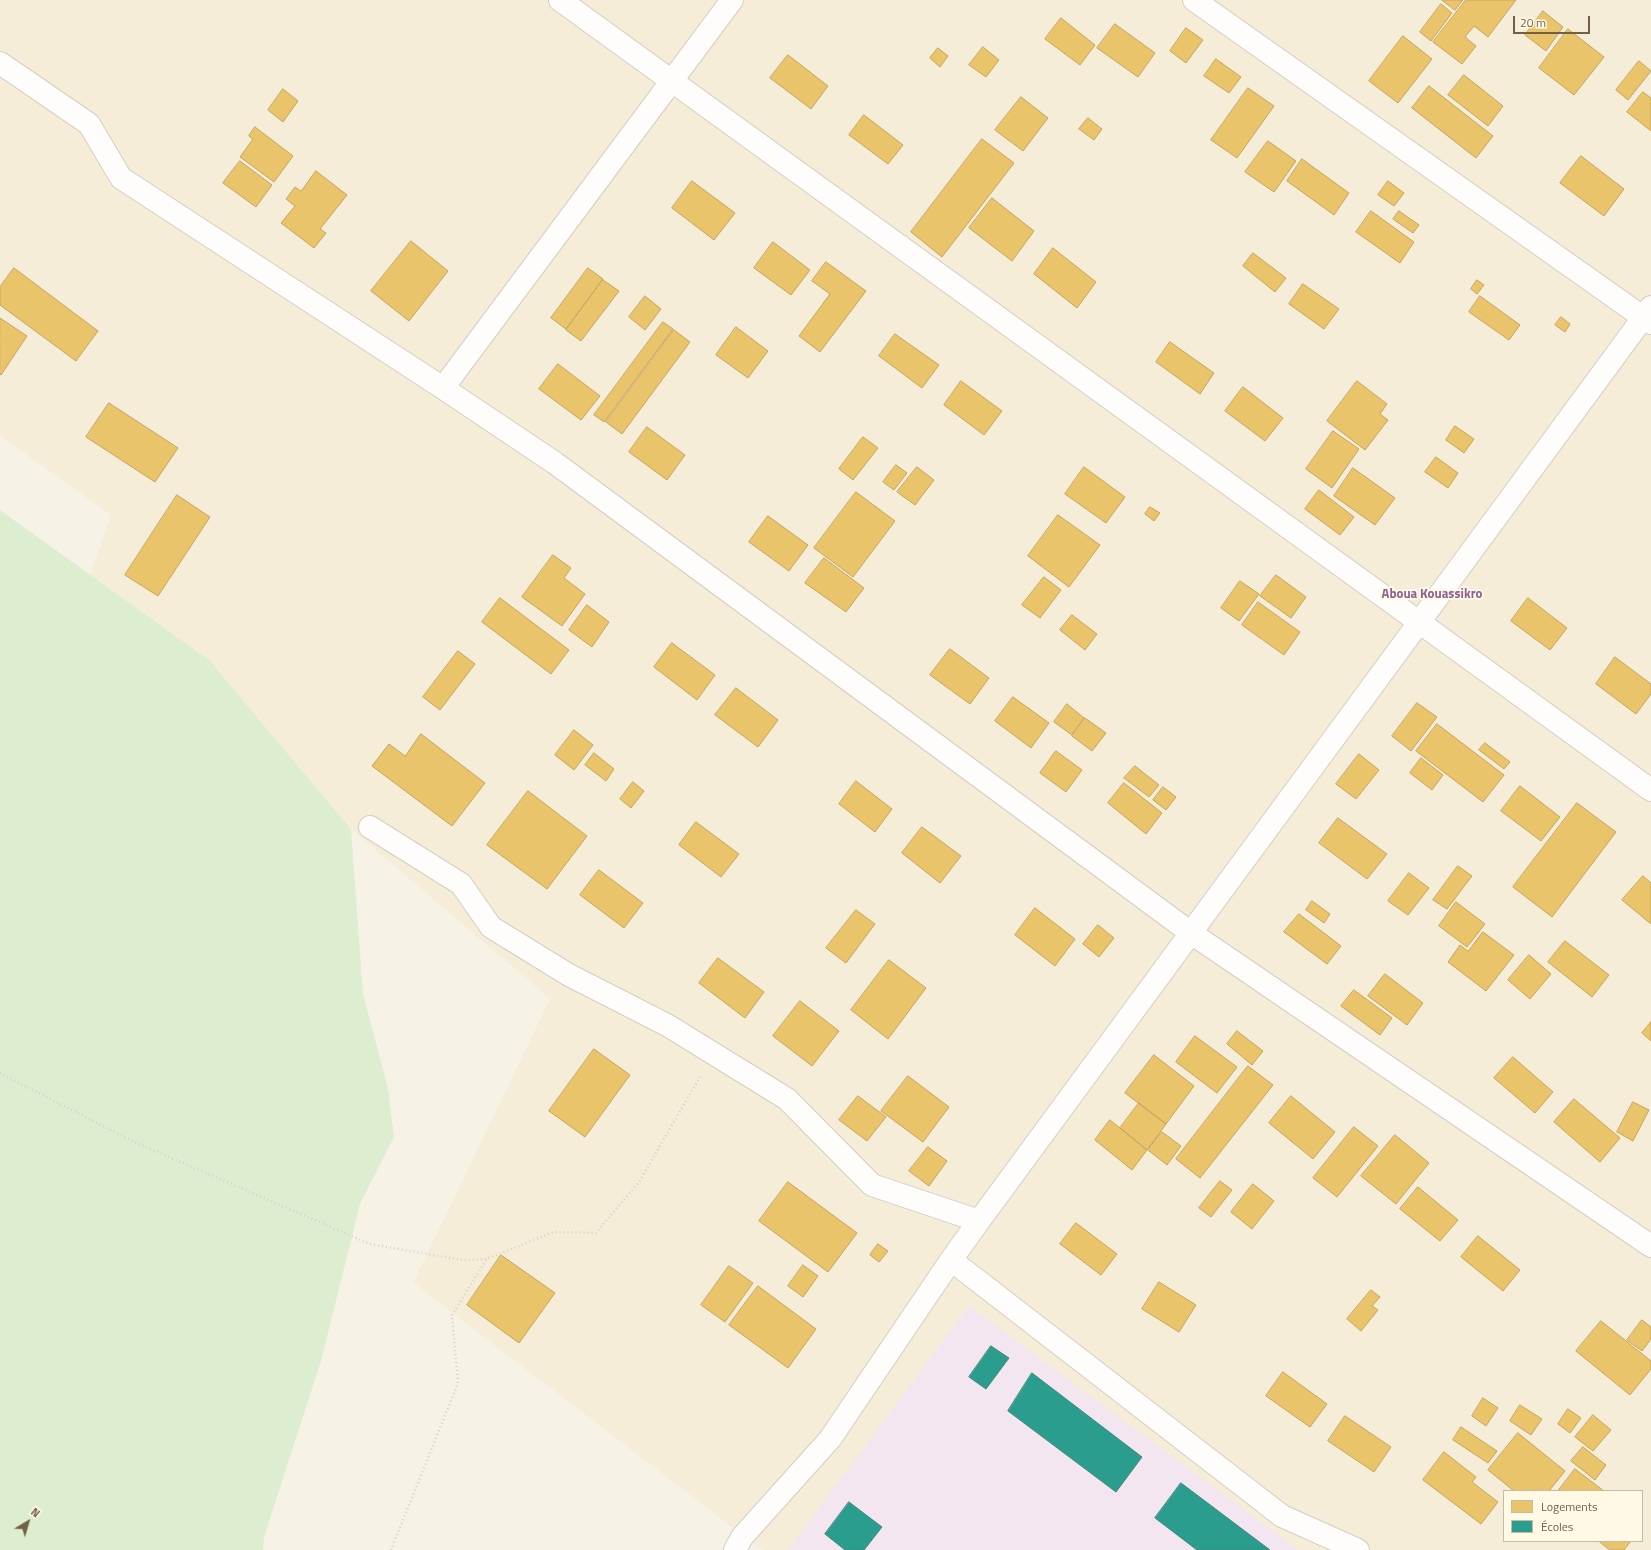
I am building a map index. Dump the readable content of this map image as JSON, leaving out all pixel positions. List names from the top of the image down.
{
  "districts": ["Aboua Kouassikro"],
  "legend": ["Logements", "Écoles"],
  "scale_bar": "20 m",
  "north": "top right"
}
